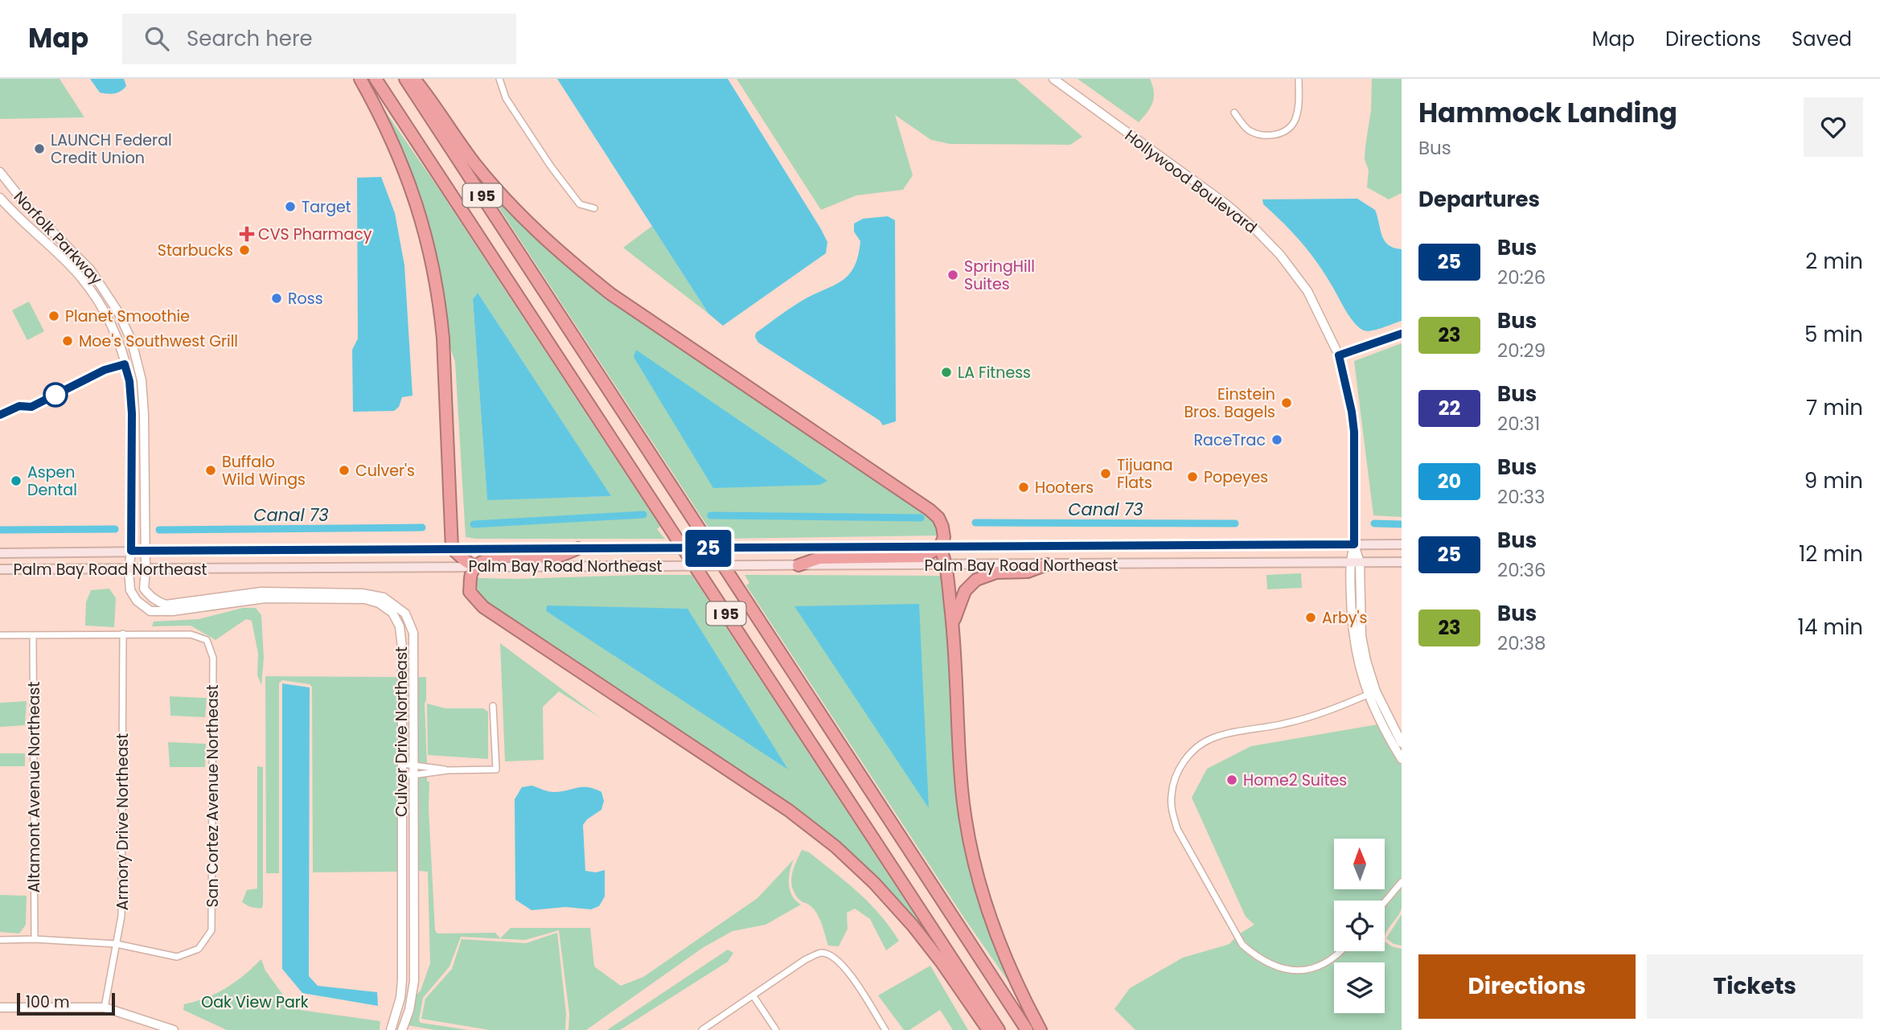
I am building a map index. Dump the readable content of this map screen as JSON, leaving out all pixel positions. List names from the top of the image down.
{
  "streets": {
    "highway": ["I 95"],
    "main road": ["Palm Bay Road Northeast"],
    "street": [
      "Hollywood Boulevard",
      "Norfolk Parkway",
      "Culver Drive Northeast",
      "Altamont Avenue Northeast",
      "San Cortez Avenue Northeast",
      "Armory Drive Northeast"
    ]
  },
  "crossings": [
    ["Hollywood Boulevard", "Palm Bay Road Northeast"],
    ["Norfolk Parkway", "Palm Bay Road Northeast"],
    ["Norfolk Parkway", "Culver Drive Northeast"],
    ["Palm Bay Road Northeast", "Culver Drive Northeast"],
    ["San Cortez Avenue Northeast", "Armory Drive Northeast"]
  ],
  "water": ["Canal 73"],
  "parks": ["Oak View Park"],
  "places": {
    "other": [
      "LAUNCH Federal Credit Union",
      "Target",
      "Starbucks",
      "SpringHill Suites",
      "Ross",
      "Planet Smoothie",
      "Moe's Southwest Grill",
      "LA Fitness",
      "Einstein Bros. Bagels",
      "RaceTrac",
      "Buffalo Wild Wings",
      "Culver's",
      "Tijuana Flats",
      "Popeyes",
      "Aspen Dental",
      "Hooters",
      "Arby's",
      "Home2 Suites"
    ],
    "health": ["CVS Pharmacy"]
  },
  "lines": ["bus line 25"],
  "scale_bar": "100 m",
  "north": "top",
  "page": {
    "header": "Map",
    "search": "Search here",
    "nav": ["Map", "Directions", "Saved"],
    "on_map": "25",
    "heading": [
      ["Hammock Landing", "Bus"],
      "Departures"
    ],
    "list": [
      {
        "mark": "25",
        "name": "Bus",
        "note": "20:26",
        "value": "2 min"
      },
      {
        "mark": "23",
        "name": "Bus",
        "note": "20:29",
        "value": "5 min"
      },
      {
        "mark": "22",
        "name": "Bus",
        "note": "20:31",
        "value": "7 min"
      },
      {
        "mark": "20",
        "name": "Bus",
        "note": "20:33",
        "value": "9 min"
      },
      {
        "mark": "25",
        "name": "Bus",
        "note": "20:36",
        "value": "12 min"
      },
      {
        "mark": "23",
        "name": "Bus",
        "note": "20:38",
        "value": "14 min"
      }
    ],
    "buttons": ["Directions", "Tickets"],
    "scale": "100 m"
  }
}
